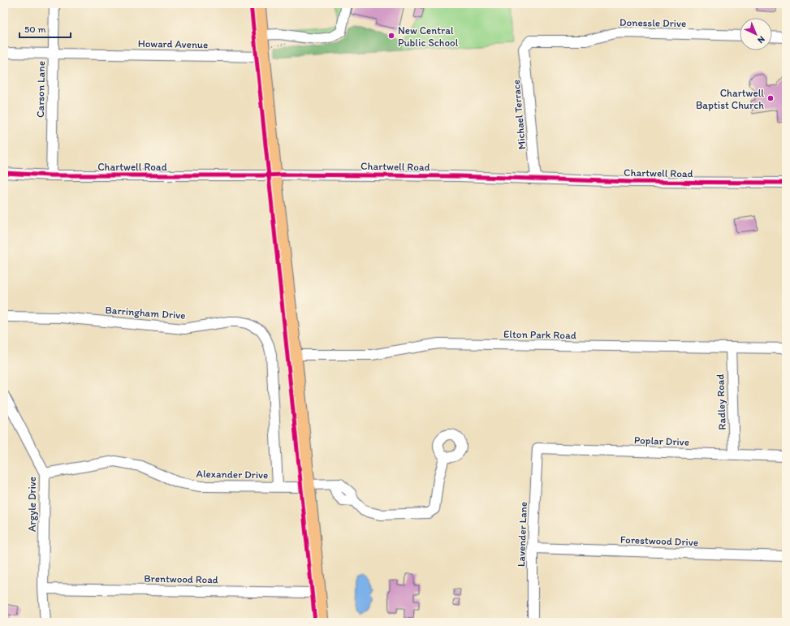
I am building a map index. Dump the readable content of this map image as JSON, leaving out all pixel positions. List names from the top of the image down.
{
  "streets": {
    "street": [
      "Donessle Drive",
      "Howard Avenue",
      "Carson Lane",
      "Michael Terrace",
      "Chartwell Road",
      "Barringham Drive",
      "Elton Park Road",
      "Radley Road",
      "Poplar Drive",
      "Alexander Drive",
      "Argyle Drive",
      "Lavender Lane",
      "Forestwood Drive",
      "Brentwood Road"
    ]
  },
  "crossings": [
    ["Donessle Drive", "Michael Terrace"],
    ["Howard Avenue", "Carson Lane"],
    ["Carson Lane", "Chartwell Road"],
    ["Michael Terrace", "Chartwell Road"],
    ["Barringham Drive", "Alexander Drive"],
    ["Elton Park Road", "Radley Road"],
    ["Radley Road", "Poplar Drive"],
    ["Poplar Drive", "Lavender Lane"],
    ["Alexander Drive", "Argyle Drive"],
    ["Argyle Drive", "Brentwood Road"],
    ["Lavender Lane", "Forestwood Drive"]
  ],
  "places": ["New Central Public School", "Chartwell Baptist Church"],
  "scale_bar": "50 m",
  "north": "bottom right"
}
